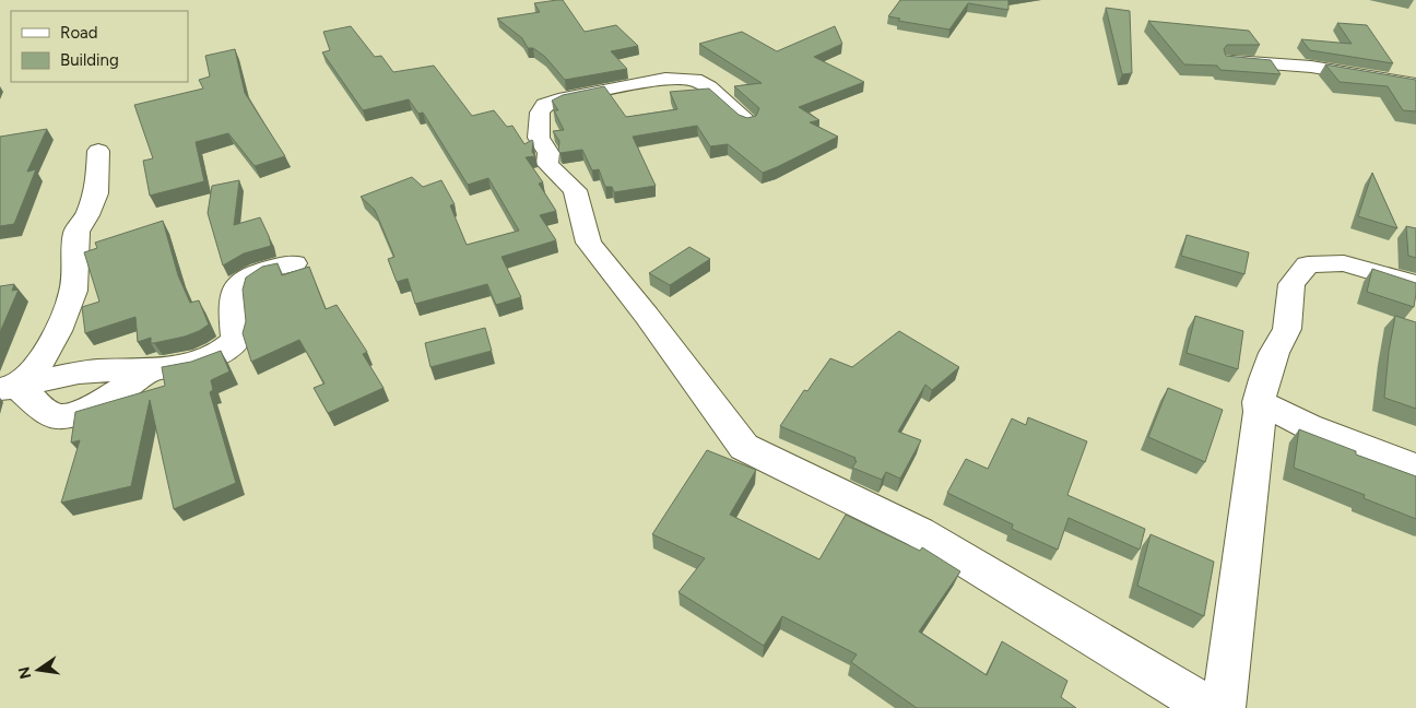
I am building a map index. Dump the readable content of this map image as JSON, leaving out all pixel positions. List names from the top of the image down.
{
  "legend": ["Road", "Building"],
  "north": "left"
}
